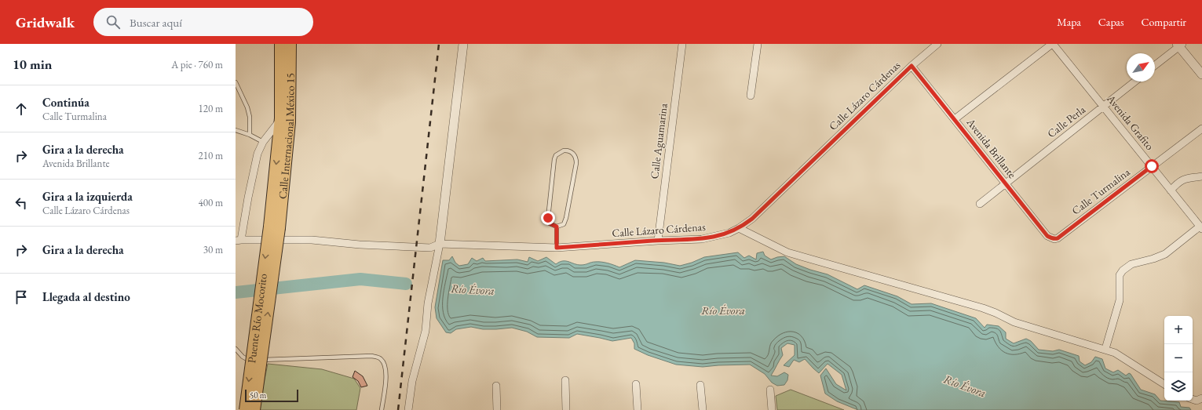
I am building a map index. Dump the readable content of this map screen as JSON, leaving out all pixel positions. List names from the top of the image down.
{
  "streets": {
    "main road": ["Calle Internacional México 15", "Puente Río Mocorito"],
    "street": [
      "Calle Lázaro Cárdenas",
      "Calle Perla",
      "Avenida Grafito",
      "Calle Aguamarina",
      "Avenida Brillante",
      "Calle Turmalina"
    ]
  },
  "crossings": [
    ["Calle Lázaro Cárdenas", "Calle Aguamarina"],
    ["Calle Lázaro Cárdenas", "Avenida Brillante"],
    ["Calle Perla", "Avenida Grafito"],
    ["Calle Perla", "Avenida Brillante"],
    ["Avenida Grafito", "Calle Turmalina"],
    ["Calle Internacional México 15", "Puente Río Mocorito"],
    ["Avenida Brillante", "Calle Turmalina"]
  ],
  "water": ["Río Évora"],
  "scale_bar": "50 m",
  "north": "top right",
  "page": {
    "header": "Gridwalk",
    "search": "Buscar aquí",
    "nav": ["Mapa", "Capas", "Compartir"],
    "heading": ["10 min", "A pie · 760 m"],
    "list": [
      ["Continúa", "Calle Turmalina", "120 m"],
      ["Gira a la derecha", "Avenida Brillante", "210 m"],
      ["Gira a la izquierda", "Calle Lázaro Cárdenas", "400 m"],
      ["Gira a la derecha", "30 m"],
      "Llegada al destino"
    ],
    "map_buttons": ["+", "−"],
    "scale": "50 m"
  }
}
